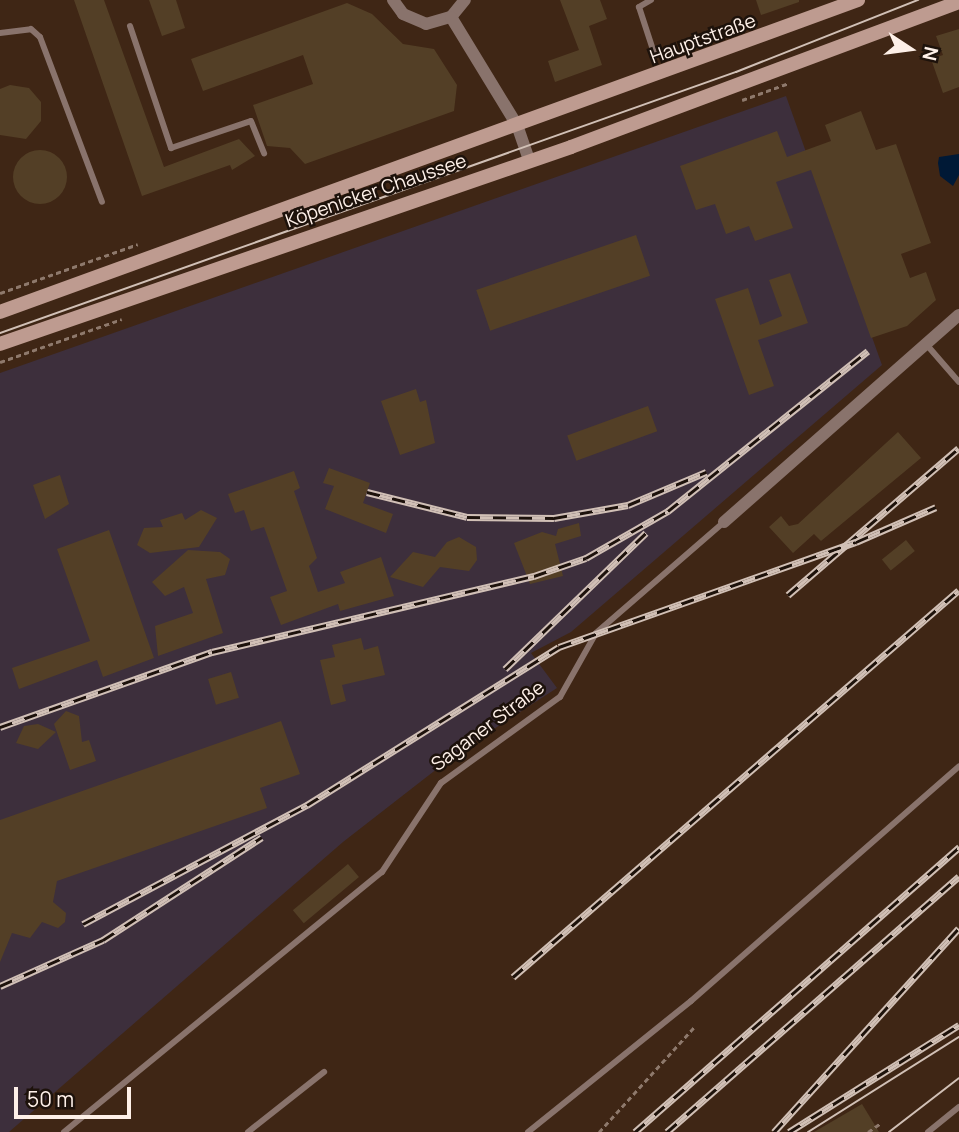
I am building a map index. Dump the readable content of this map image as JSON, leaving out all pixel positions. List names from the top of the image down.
{
  "streets": {
    "main road": ["Hauptstraße", "Köpenicker Chaussee"],
    "street": ["Saganer Straße"]
  },
  "crossings": [
    ["Hauptstraße", "Köpenicker Chaussee"]
  ],
  "scale_bar": "50 m",
  "north": "right"
}
